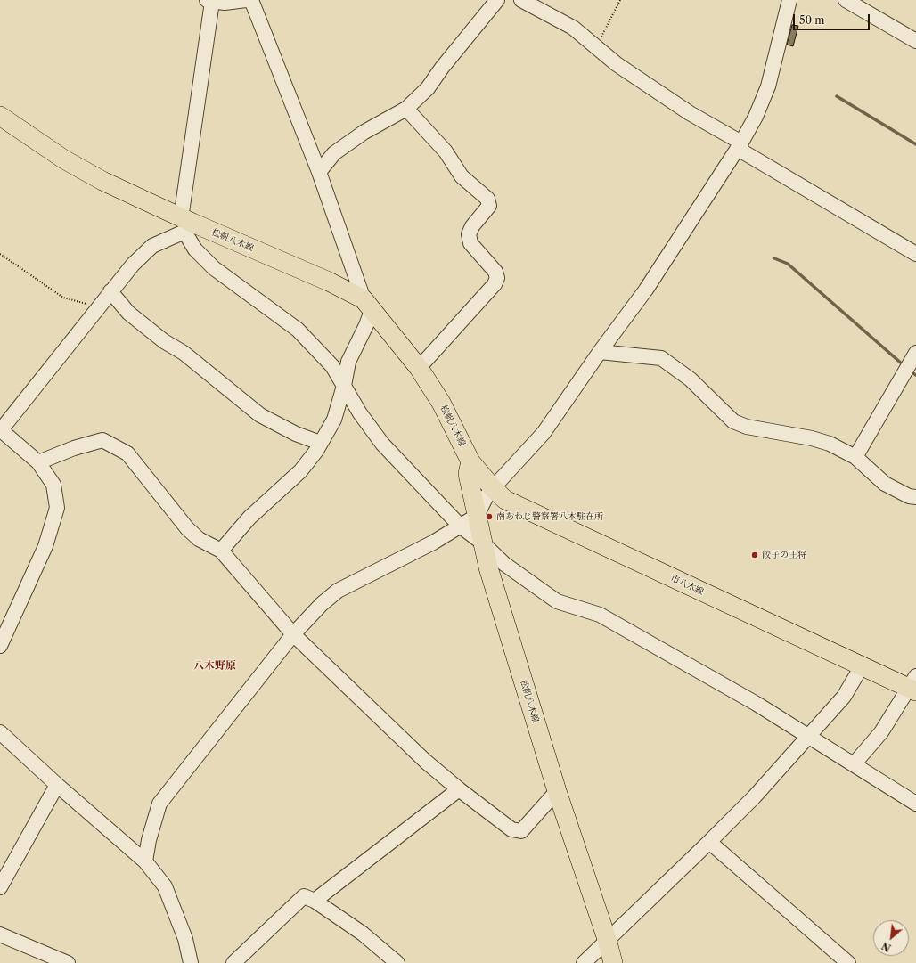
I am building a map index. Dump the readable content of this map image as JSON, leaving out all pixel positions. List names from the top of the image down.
{
  "streets": {
    "main road": ["松帆八木線", "市八木線"]
  },
  "crossings": [
    ["松帆八木線", "市八木線"]
  ],
  "districts": ["八木野原"],
  "places": ["南あわじ警察署八木駐在所", "餃子の王将"],
  "scale_bar": "50 m",
  "north": "bottom left"
}
